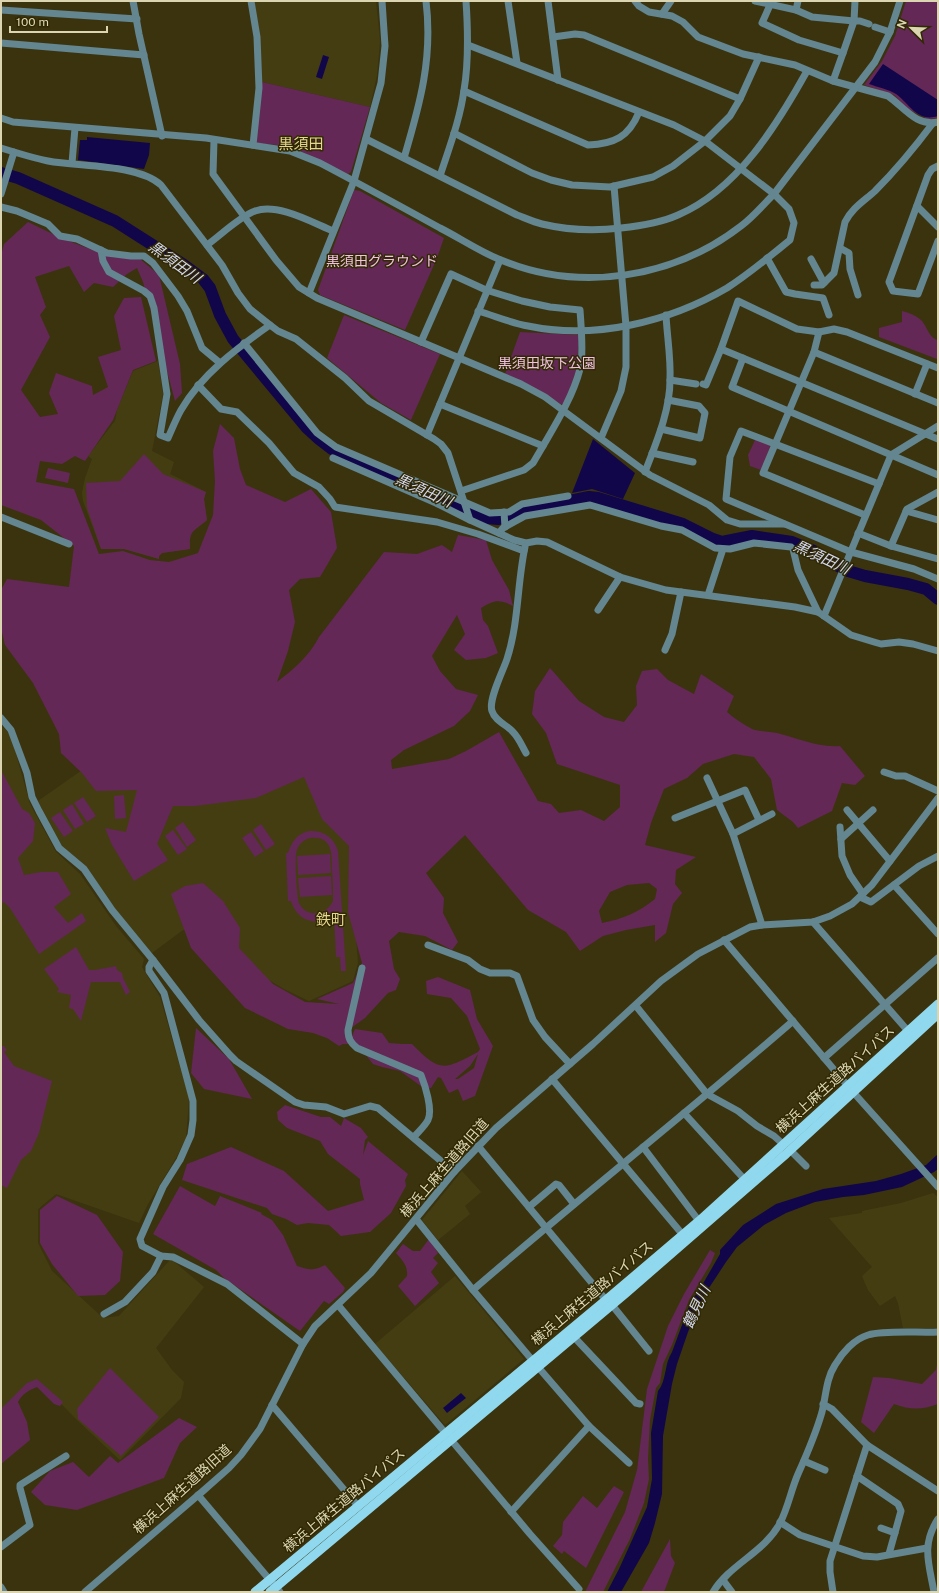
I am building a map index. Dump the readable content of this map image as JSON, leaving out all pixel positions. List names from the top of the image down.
{
  "streets": {
    "main road": ["横浜上麻生道路バイパス"],
    "street": ["横浜上麻生道路旧道"]
  },
  "districts": ["黒須田", "鉄町"],
  "water": ["黒須田川", "鶴見川"],
  "parks": ["黒須田グラウンド", "黒須田坂下公園"],
  "scale_bar": "100 m",
  "north": "top left"
}
